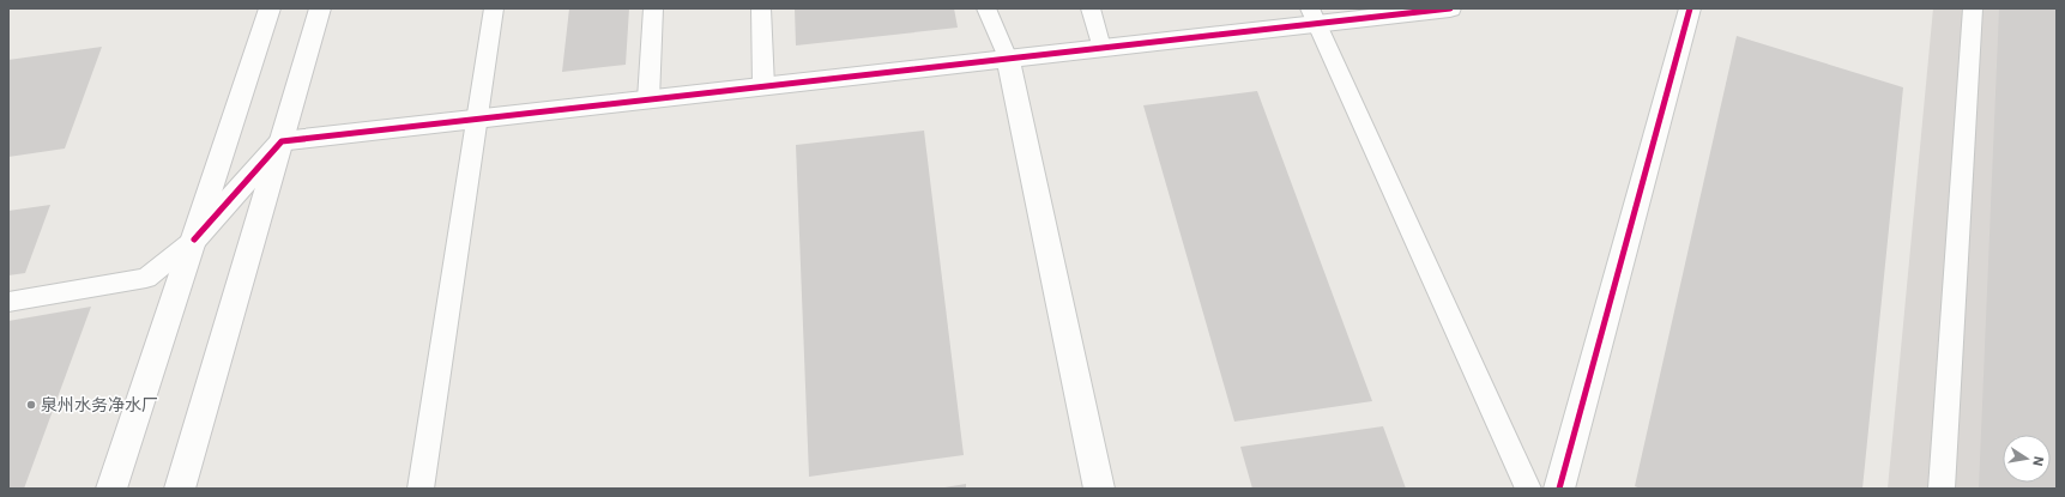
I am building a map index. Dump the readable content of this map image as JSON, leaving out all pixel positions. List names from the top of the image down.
{
  "places": ["泉州水务净水厂"],
  "north": "right"
}
